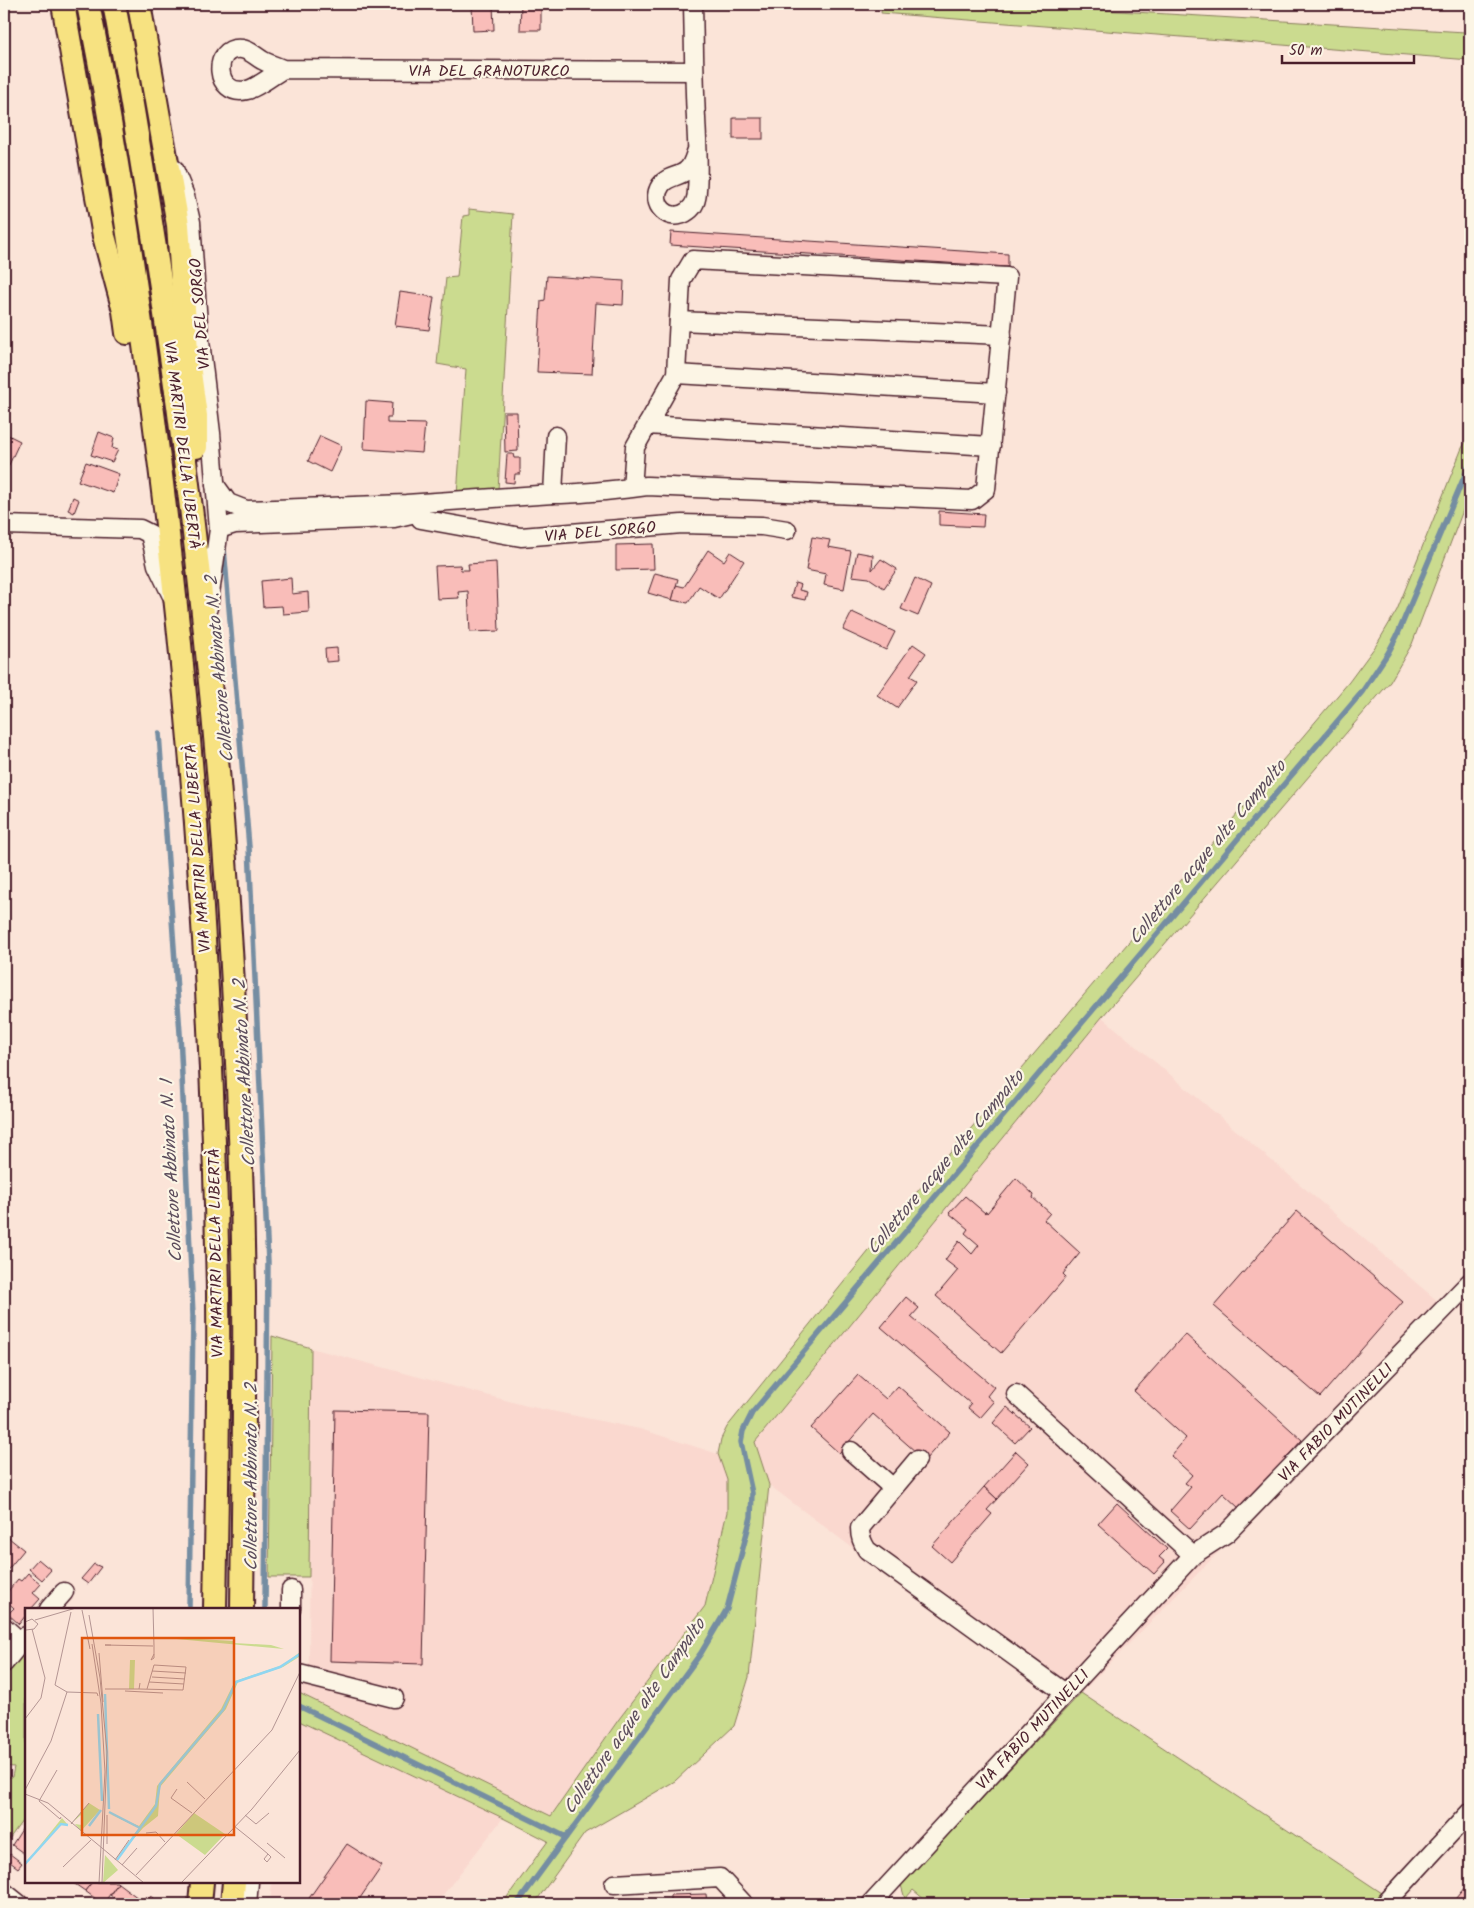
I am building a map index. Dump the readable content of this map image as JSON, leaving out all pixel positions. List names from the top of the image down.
{
  "streets": {
    "main road": ["VIA MARTIRI DELLA LIBERTÀ"],
    "street": ["VIA DEL GRANOTURCO", "VIA DEL SORGO", "VIA FABIO MUTINELLI"]
  },
  "crossings": [
    ["VIA DEL SORGO", "VIA MARTIRI DELLA LIBERTÀ"]
  ],
  "water": ["Collettore Abbinato N. 2", "Collettore acque alte Campalto", "Collettore Abbinato N. 1"],
  "scale_bar": "50 m"
}
